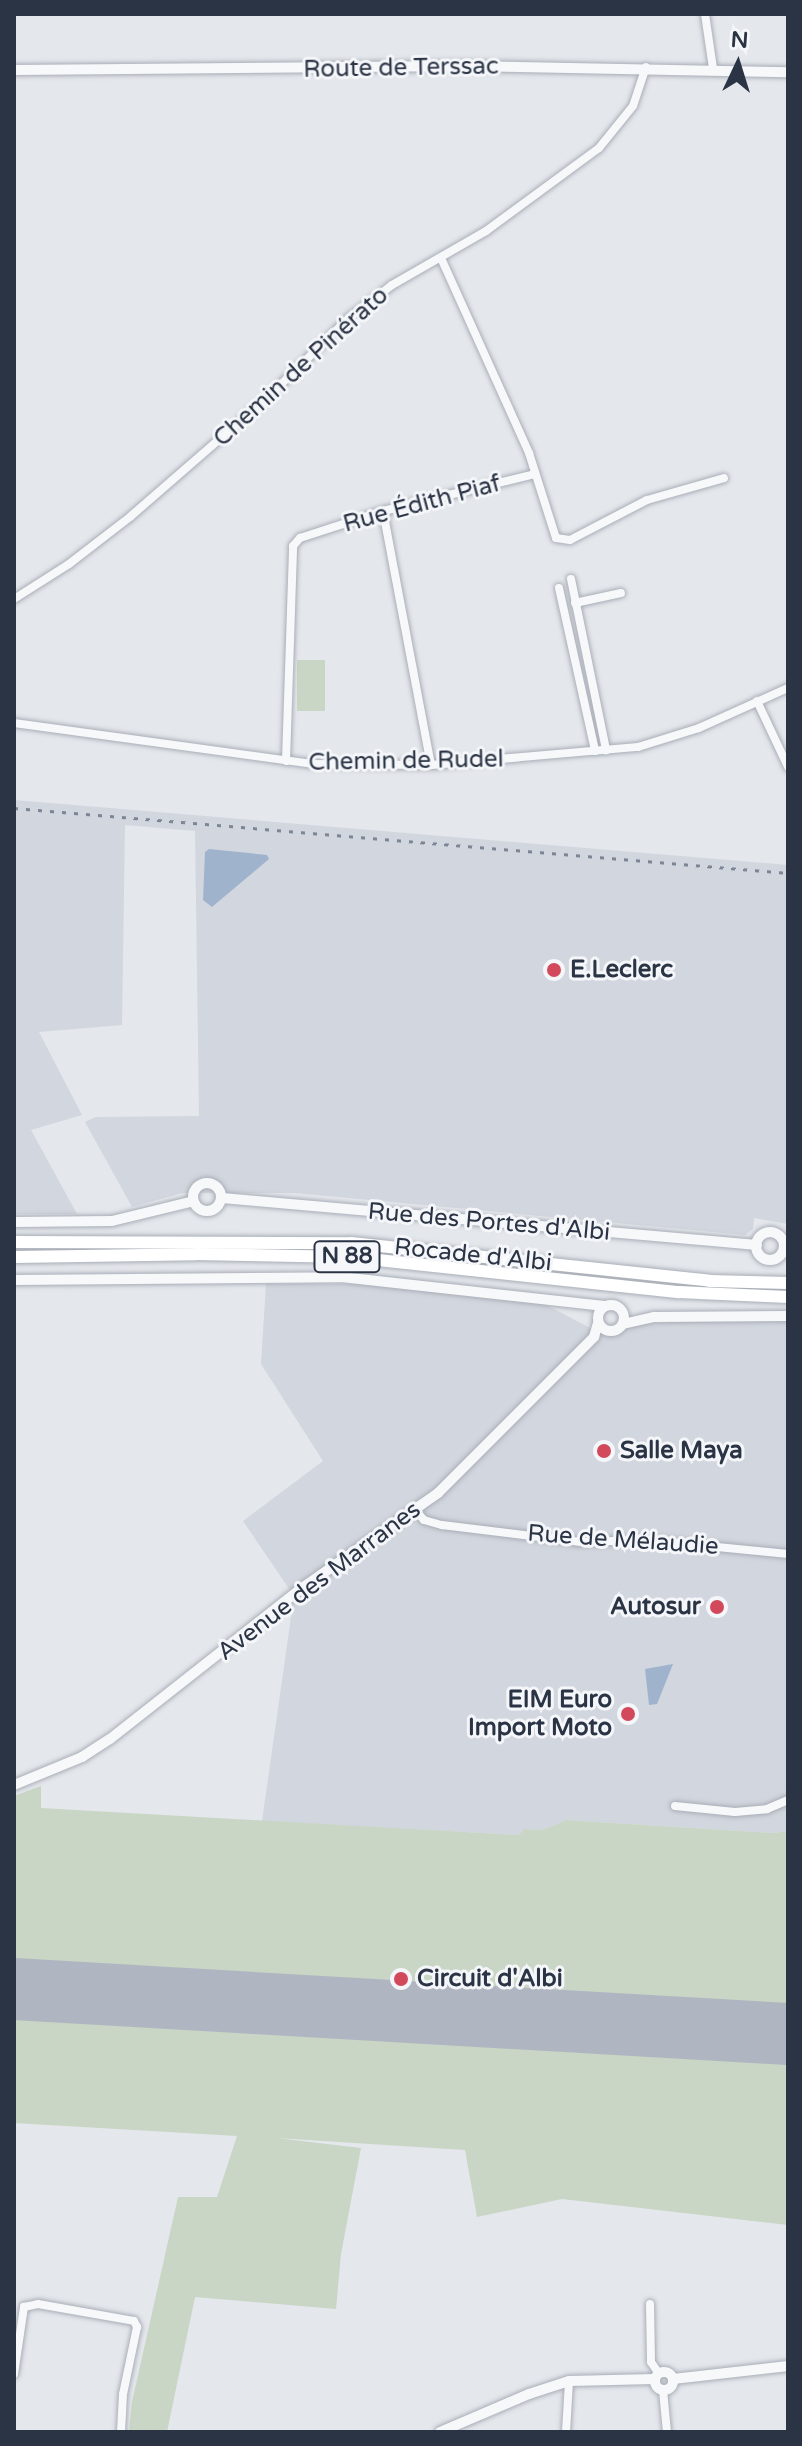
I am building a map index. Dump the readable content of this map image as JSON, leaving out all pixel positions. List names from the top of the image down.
{
  "streets": {
    "highway": ["Rocade d'Albi", "N 88"],
    "street": [
      "Route de Terssac",
      "Chemin de Pinérato",
      "Rue Édith Piaf",
      "Chemin de Rudel",
      "Rue des Portes d'Albi",
      "Rue de Mélaudie",
      "Avenue des Marranes"
    ]
  },
  "crossings": [
    ["Route de Terssac", "Chemin de Pinérato"],
    ["Chemin de Pinérato", "Rue Édith Piaf"],
    ["Rue Édith Piaf", "Chemin de Rudel"],
    ["Rue de Mélaudie", "Avenue des Marranes"]
  ],
  "places": [
    "E.Leclerc",
    "Salle Maya",
    "Autosur",
    "EIM Euro Import Moto",
    "Circuit d'Albi"
  ],
  "north": "top"
}
